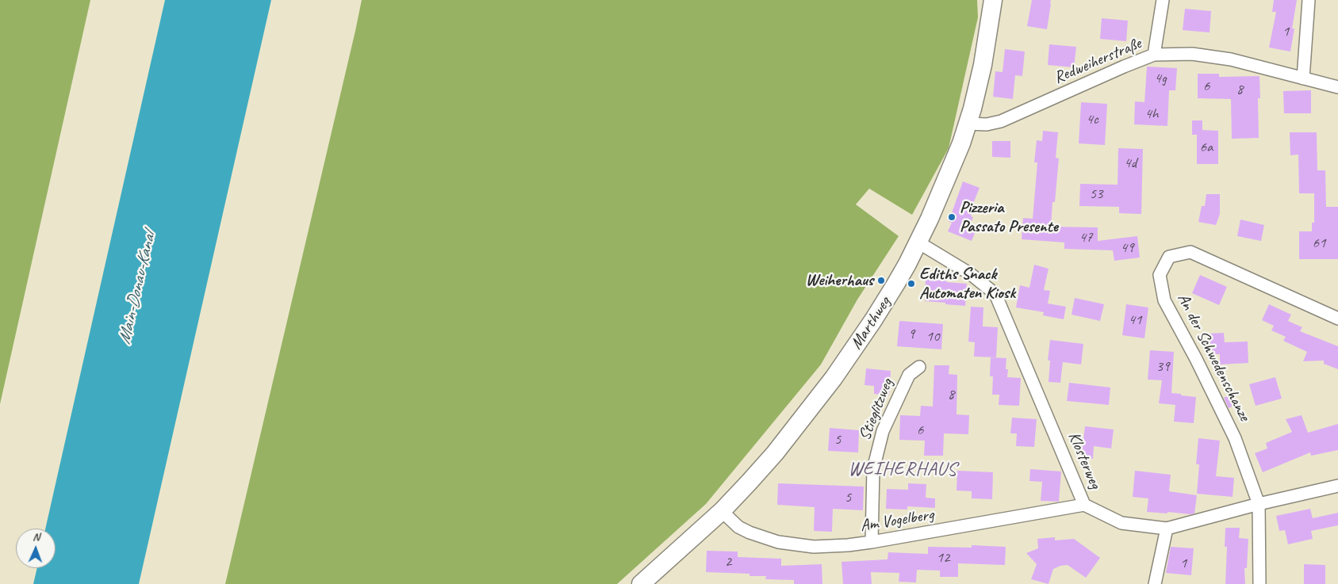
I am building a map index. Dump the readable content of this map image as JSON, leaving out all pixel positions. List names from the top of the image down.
{
  "streets": {
    "main road": ["Marthweg"],
    "street": [
      "Redweiherstraße",
      "An der Schwedenschanze",
      "Stieglitzweg",
      "Klosterweg",
      "Am Vogelberg"
    ]
  },
  "crossings": [
    ["Redweiherstraße", "Marthweg"],
    ["Marthweg", "Klosterweg"],
    ["Marthweg", "Am Vogelberg"],
    ["An der Schwedenschanze", "Klosterweg"],
    ["Stieglitzweg", "Am Vogelberg"],
    ["Klosterweg", "Am Vogelberg"]
  ],
  "districts": ["WEIHERHAUS"],
  "water": ["Main-Donau-Kanal"],
  "places": ["Pizzeria Passato Presente", "Weiherhaus", "Ediths Snack Automaten Kiosk"],
  "house_numbers": [
    "1",
    "4g",
    "6",
    "8",
    "4h",
    "4c",
    "6a",
    "4d",
    "53",
    "47",
    "61",
    "49",
    "41",
    "9",
    "10",
    "39",
    "8",
    "6",
    "5",
    "5",
    "12",
    "2",
    "1"
  ],
  "north": "top"
}
